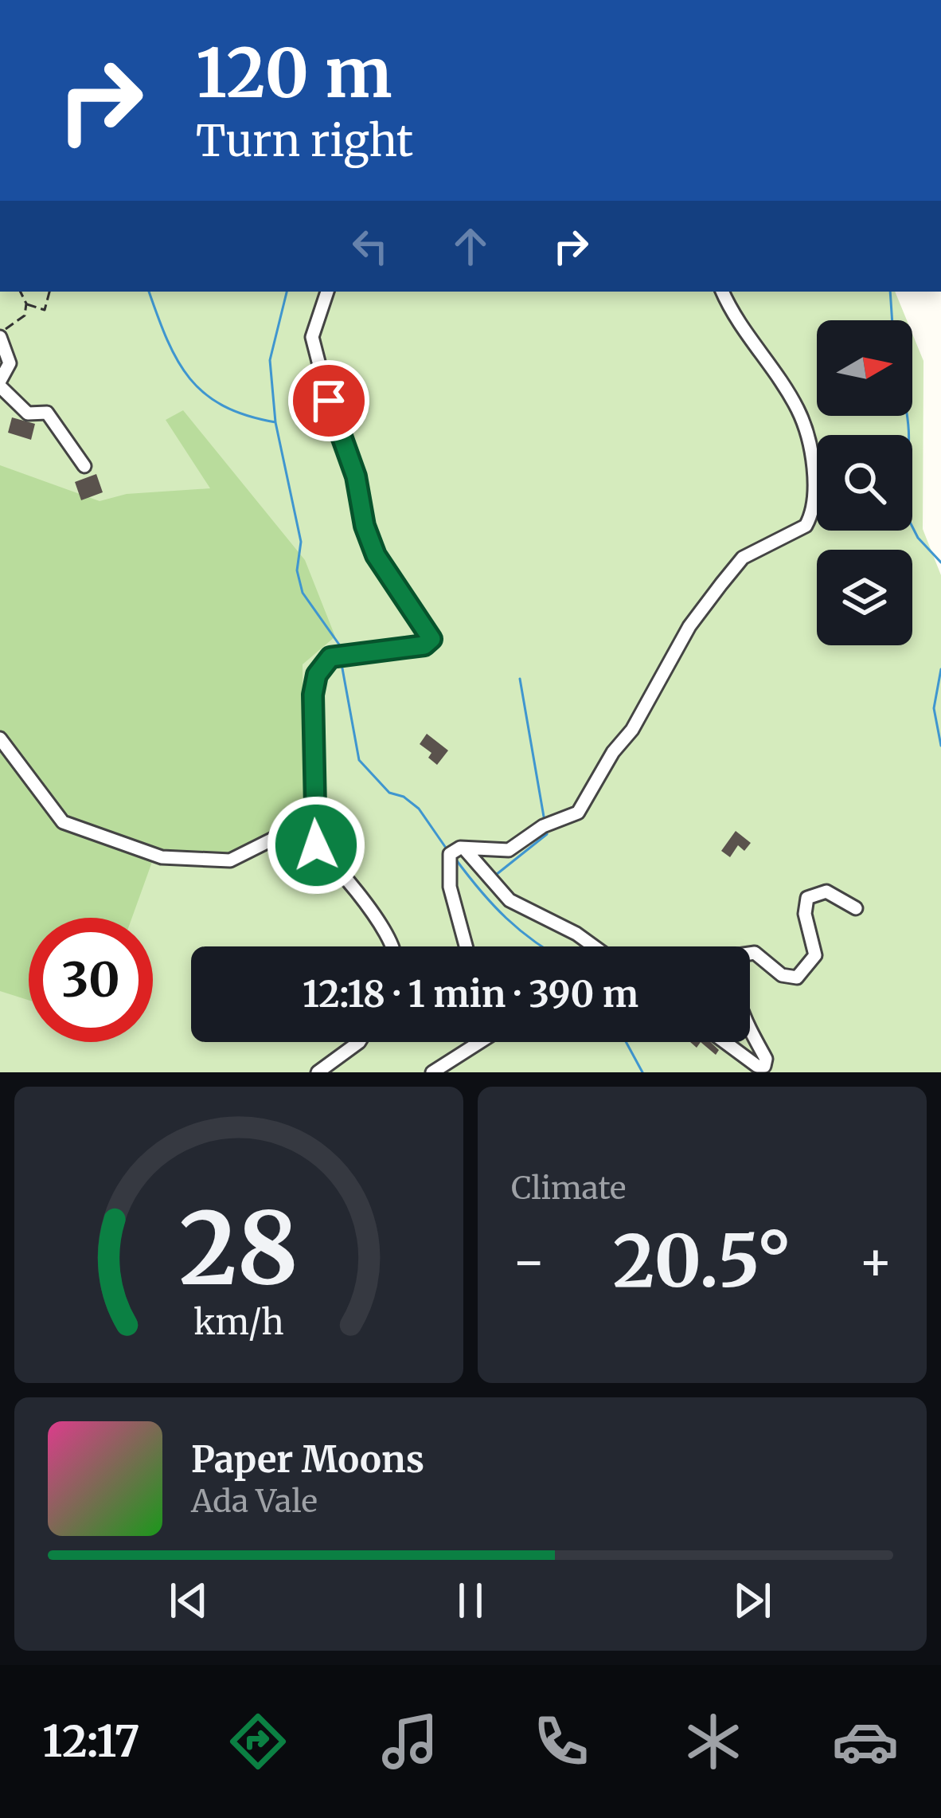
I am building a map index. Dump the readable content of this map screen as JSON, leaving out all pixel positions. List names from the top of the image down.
{
  "north": "right",
  "page": {
    "turn": ["120 m", "Turn right"],
    "limit": "30",
    "trip": "12:18 · 1 min · 390 m",
    "tile": "Climate",
    "heat": ["−", "20.5°", "+"],
    "song": ["Paper Moons", "Ada Vale"],
    "tabs": "12:17",
    "gauge": ["28", "km/h"]
  }
}
